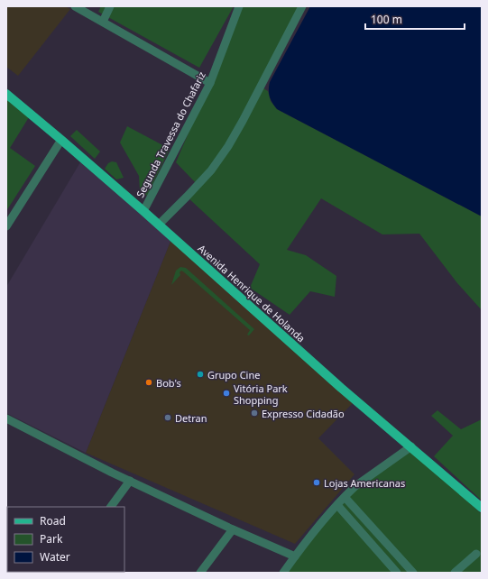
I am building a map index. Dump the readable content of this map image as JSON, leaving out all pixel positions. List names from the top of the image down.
{
  "streets": {
    "main road": ["Avenida Henrique de Holanda"],
    "street": ["Segunda Travessa do Chafariz"]
  },
  "crossings": [
    ["Segunda Travessa do Chafariz", "Avenida Henrique de Holanda"]
  ],
  "places": [
    "Grupo Cine",
    "Bob's",
    "Vitória Park Shopping",
    "Expresso Cidadão",
    "Detran",
    "Lojas Americanas"
  ],
  "legend": ["Road", "Park", "Water"],
  "scale_bar": "100 m"
}
